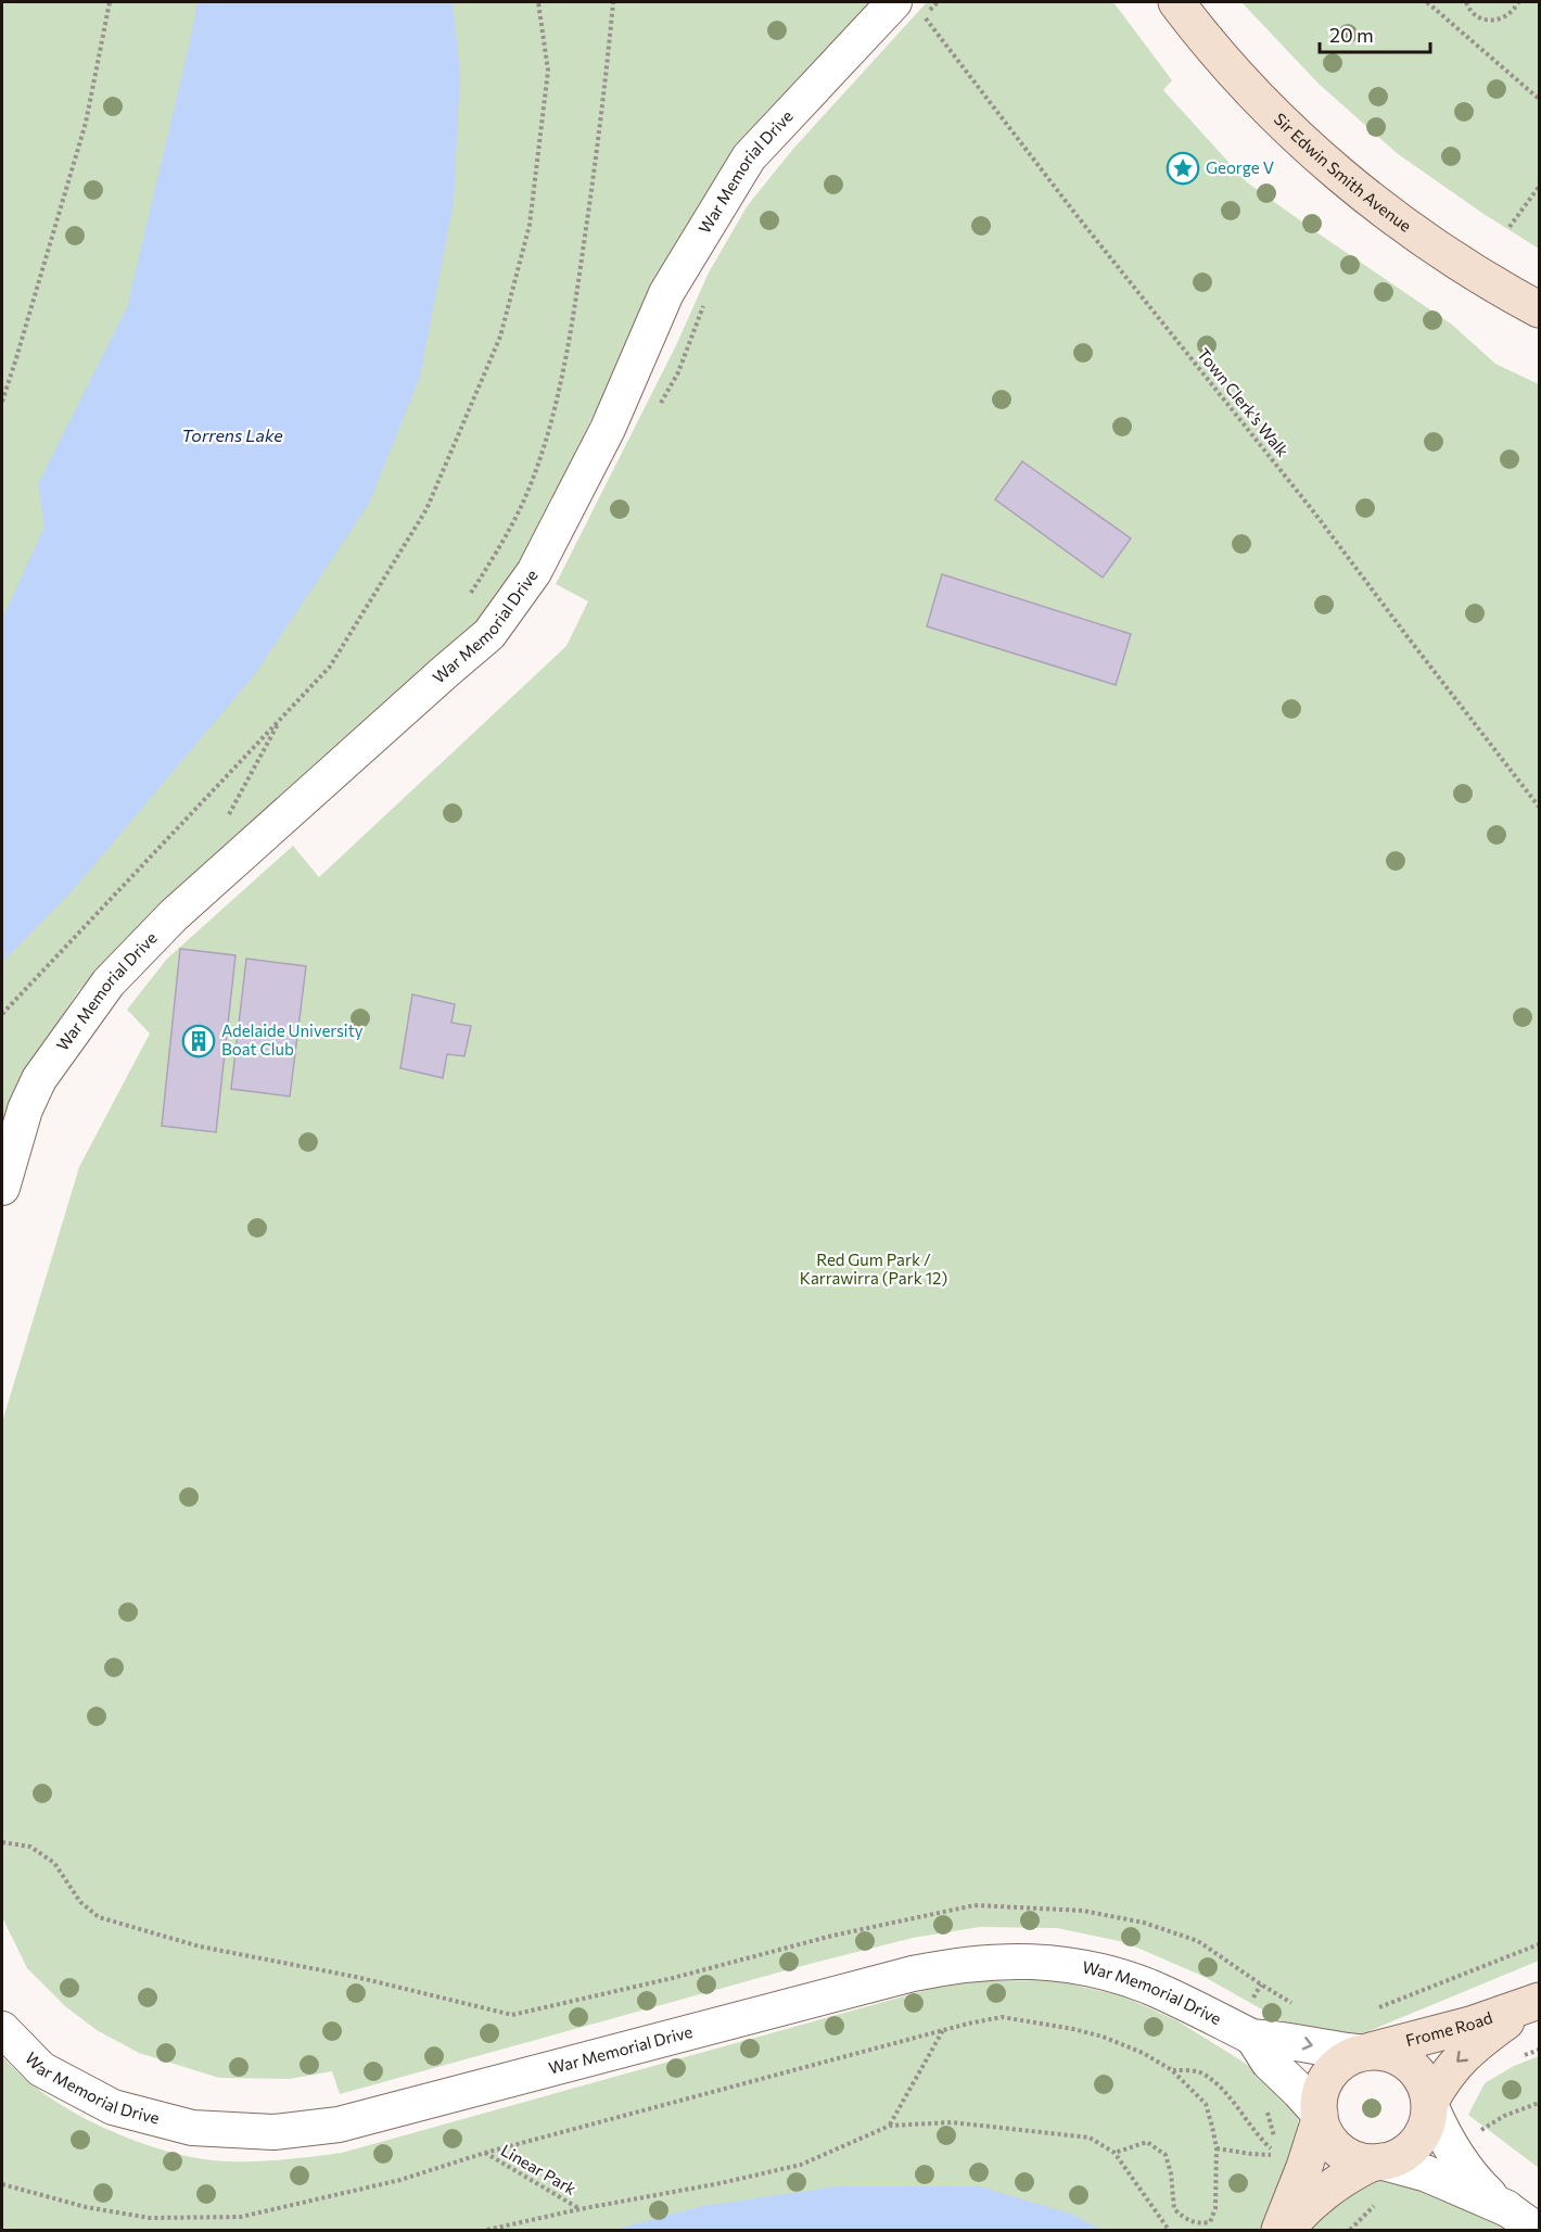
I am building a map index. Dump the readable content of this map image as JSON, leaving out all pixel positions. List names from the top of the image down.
{
  "streets": {
    "main road": ["Sir Edwin Smith Avenue", "Frome Road"],
    "street": ["War Memorial Drive"],
    "path": ["Town Clerk’s Walk", "Linear Park"]
  },
  "crossings": [
    ["War Memorial Drive", "Town Clerk’s Walk"],
    ["War Memorial Drive", "Frome Road"]
  ],
  "one_way": ["Frome Road"],
  "water": ["Torrens Lake"],
  "parks": ["Red Gum Park / Karrawirra (Park 12)"],
  "places": {
    "place": ["George V"],
    "building": ["Adelaide University Boat Club"]
  },
  "scale_bar": "20 m"
}
